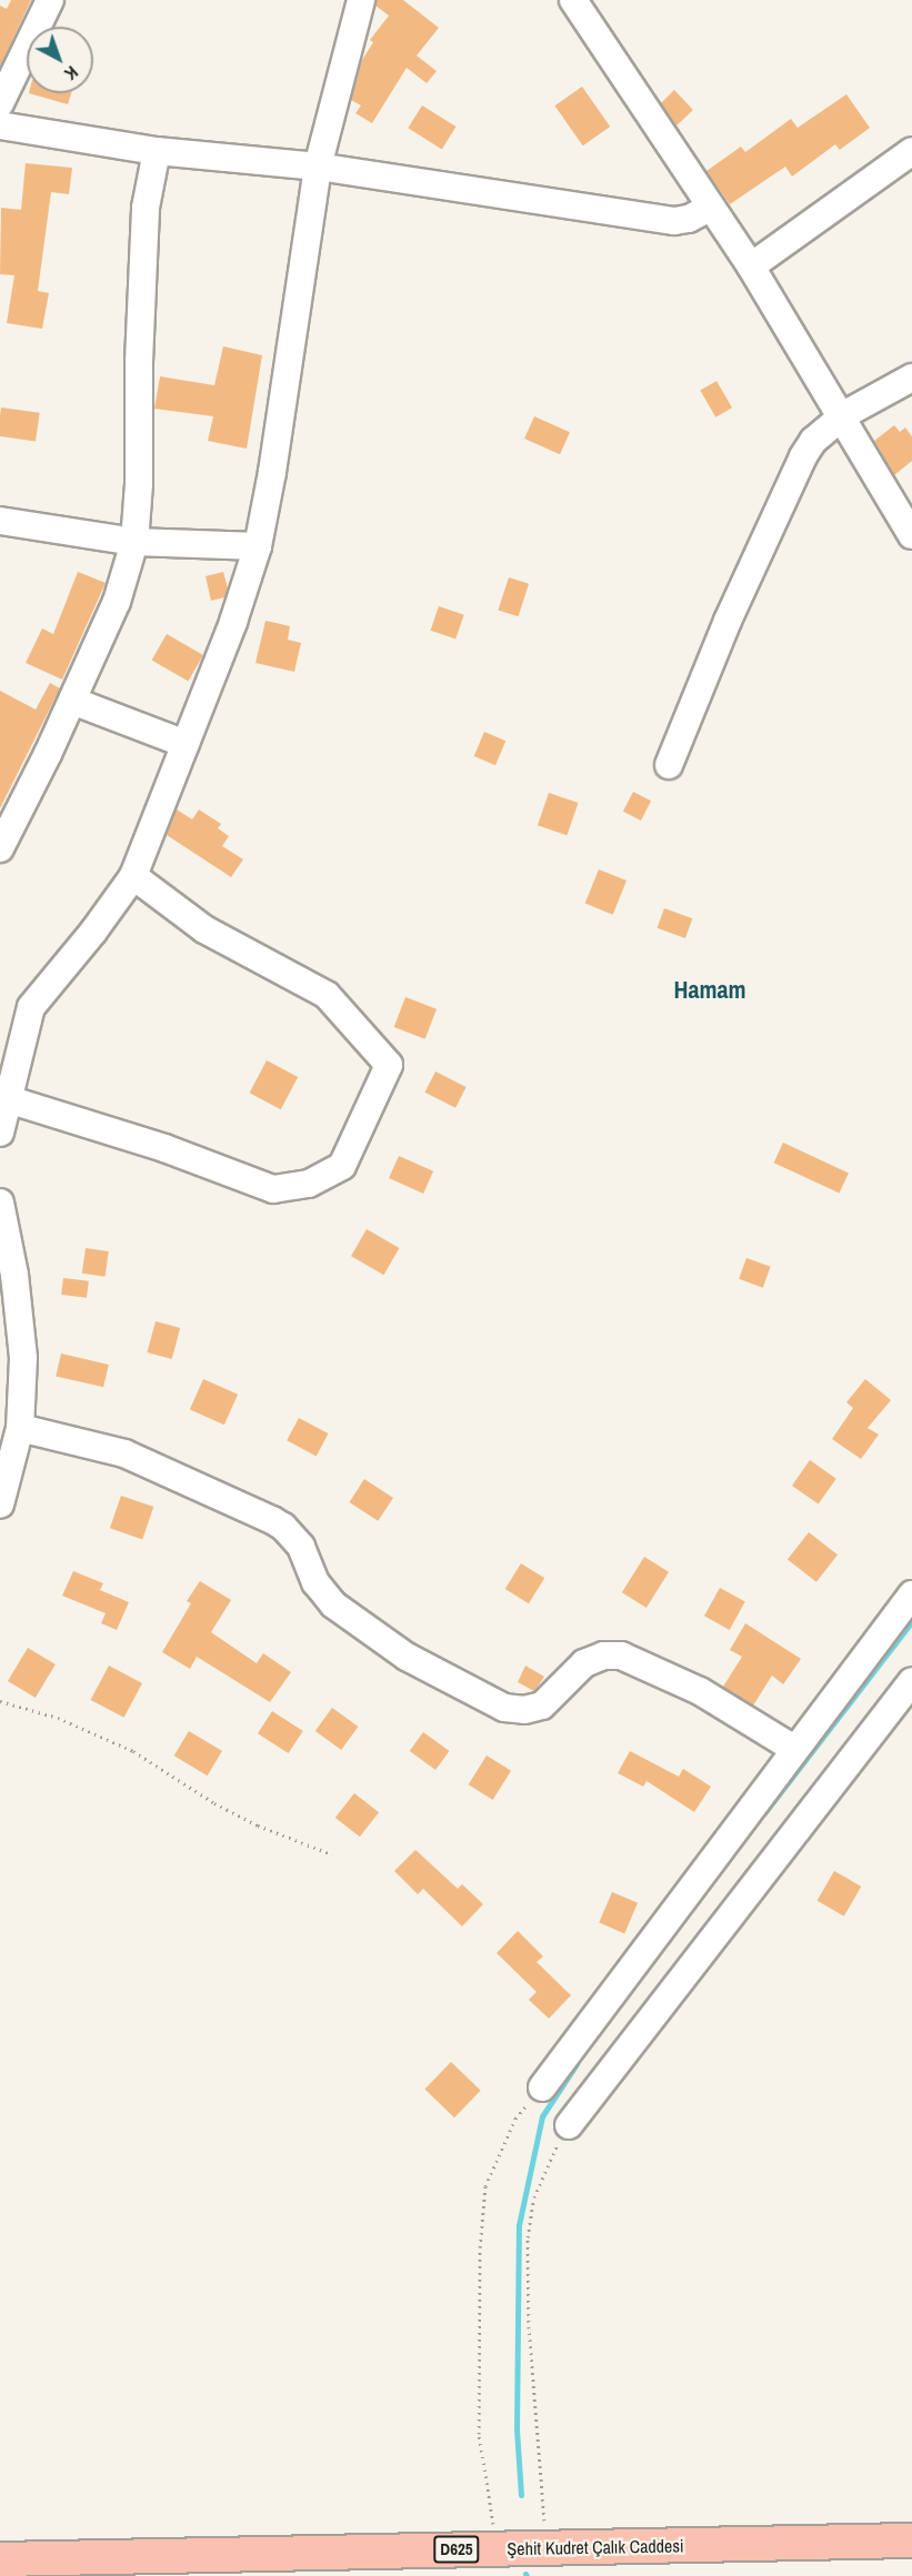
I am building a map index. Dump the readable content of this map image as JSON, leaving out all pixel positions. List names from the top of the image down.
{
  "streets": {
    "main road": ["Şehit Kudret Çalık Caddesi", "D625"]
  },
  "districts": ["Hamam"],
  "north": "bottom right"
}
